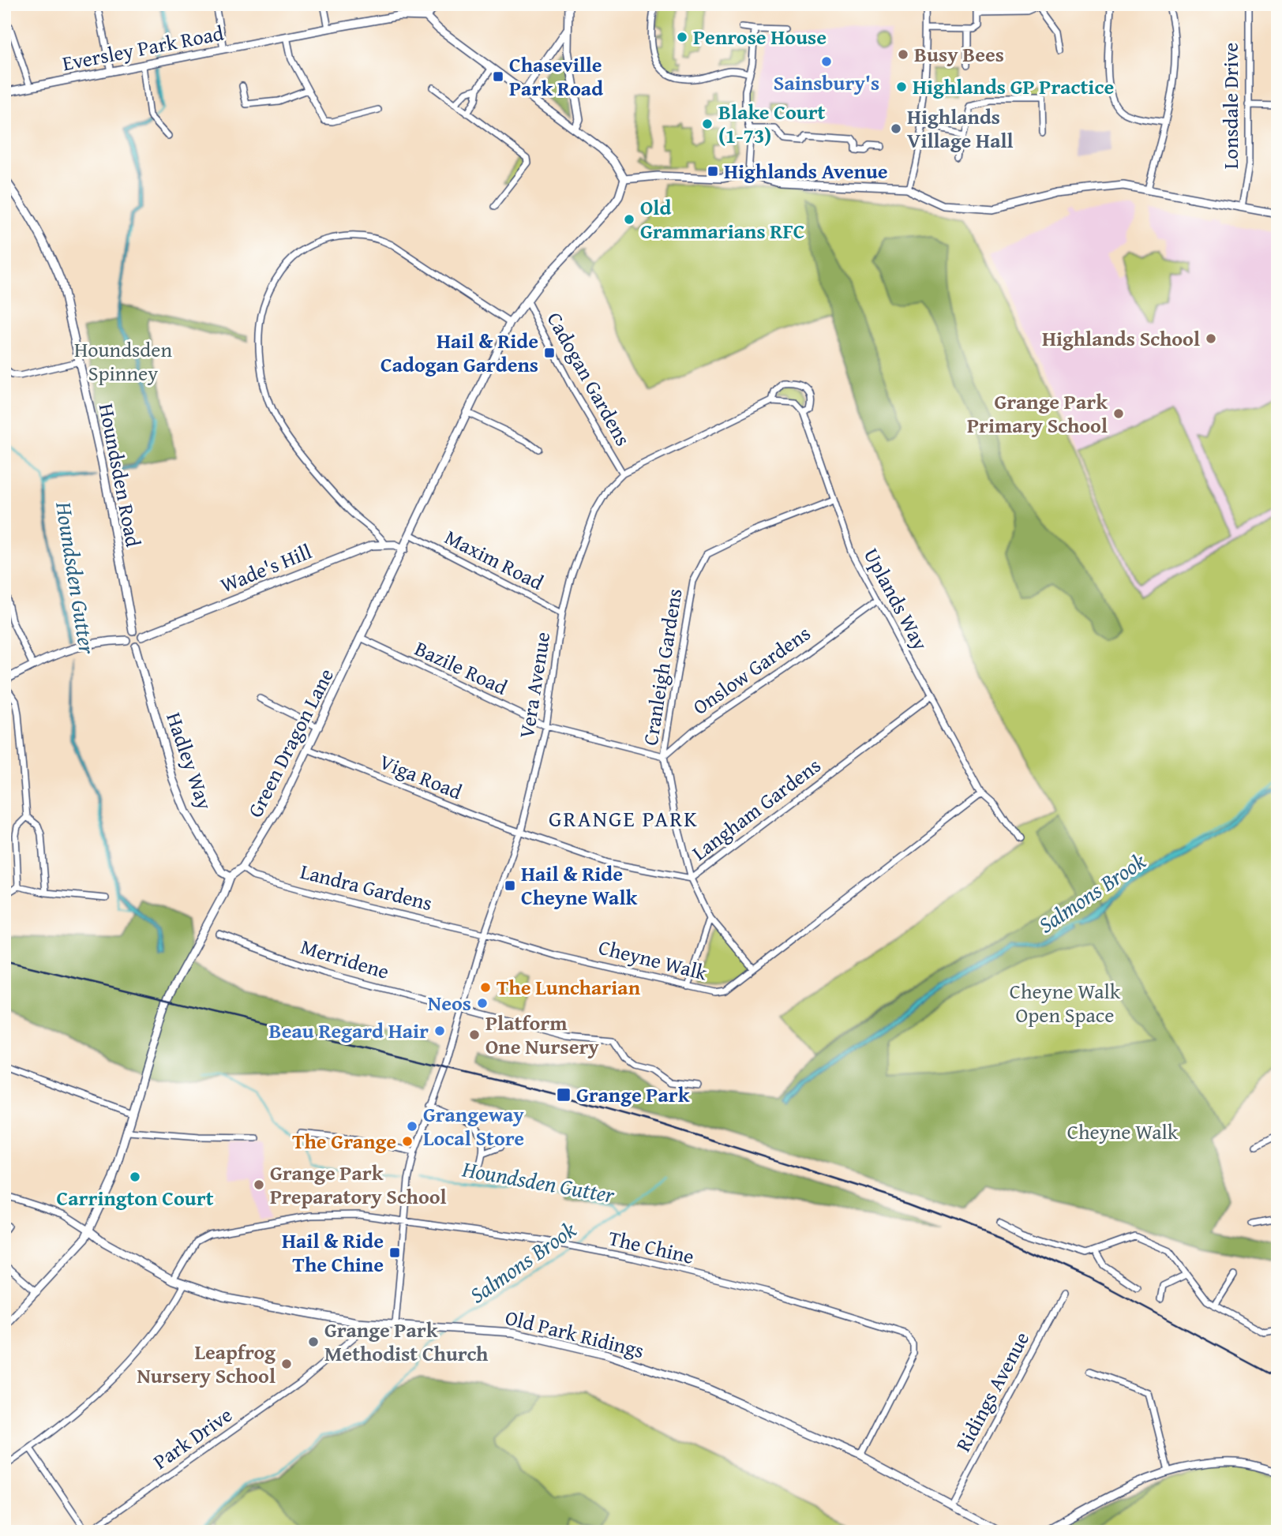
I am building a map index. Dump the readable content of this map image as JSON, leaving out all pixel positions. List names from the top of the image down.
{
  "streets": {
    "street": [
      "Eversley Park Road",
      "Lonsdale Drive",
      "Cadogan Gardens",
      "Houndsden Road",
      "Maxim Road",
      "Wade's Hill",
      "Uplands Way",
      "Cranleigh Gardens",
      "Bazile Road",
      "Onslow Gardens",
      "Vera Avenue",
      "Green Dragon Lane",
      "Hadley Way",
      "Viga Road",
      "Langham Gardens",
      "Landra Gardens",
      "Merridene",
      "Cheyne Walk",
      "The Chine",
      "Old Park Ridings",
      "Ridings Avenue",
      "Park Drive"
    ]
  },
  "crossings": [
    ["Cadogan Gardens", "Vera Avenue"],
    ["Cadogan Gardens", "Green Dragon Lane"],
    ["Houndsden Road", "Wade's Hill"],
    ["Houndsden Road", "Hadley Way"],
    ["Maxim Road", "Vera Avenue"],
    ["Maxim Road", "Green Dragon Lane"],
    ["Wade's Hill", "Hadley Way"],
    ["Uplands Way", "Cranleigh Gardens"],
    ["Uplands Way", "Onslow Gardens"],
    ["Uplands Way", "Vera Avenue"],
    ["Uplands Way", "Langham Gardens"],
    ["Uplands Way", "Cheyne Walk"],
    ["Cranleigh Gardens", "Onslow Gardens"],
    ["Cranleigh Gardens", "Langham Gardens"],
    ["Cranleigh Gardens", "Cheyne Walk"],
    ["Bazile Road", "Vera Avenue"],
    ["Bazile Road", "Green Dragon Lane"],
    ["Vera Avenue", "Viga Road"],
    ["Vera Avenue", "Langham Gardens"],
    ["Vera Avenue", "Landra Gardens"],
    ["Vera Avenue", "Merridene"],
    ["Vera Avenue", "Cheyne Walk"],
    ["Vera Avenue", "The Chine"],
    ["Vera Avenue", "Old Park Ridings"],
    ["Green Dragon Lane", "Hadley Way"],
    ["Green Dragon Lane", "Viga Road"],
    ["Green Dragon Lane", "Landra Gardens"],
    ["Viga Road", "Langham Gardens"],
    ["Landra Gardens", "Cheyne Walk"],
    ["The Chine", "Old Park Ridings"],
    ["Old Park Ridings", "Ridings Avenue"],
    ["Old Park Ridings", "Park Drive"]
  ],
  "districts": ["GRANGE PARK"],
  "water": ["Houndsden Gutter", "Salmons Brook"],
  "parks": ["Houndsden Spinney", "Cheyne Walk Open Space", "Cheyne Walk"],
  "places": {
    "other": [
      "Penrose House",
      "Busy Bees",
      "Sainsbury's",
      "Highlands GP Practice",
      "Blake Court (1-73)",
      "Highlands Village Hall",
      "Old Grammarians RFC",
      "Highlands School",
      "Grange Park Primary School",
      "The Luncharian",
      "Neos",
      "Beau Regard Hair",
      "Platform One Nursery",
      "Grangeway Local Store",
      "The Grange",
      "Carrington Court",
      "Grange Park Preparatory School",
      "Grange Park Methodist Church",
      "Leapfrog Nursery School"
    ],
    "transit": [
      "Chaseville Park Road",
      "Highlands Avenue",
      "Hail & Ride Cadogan Gardens",
      "Hail & Ride Cheyne Walk",
      "Grange Park",
      "Hail & Ride The Chine"
    ]
  }
}
